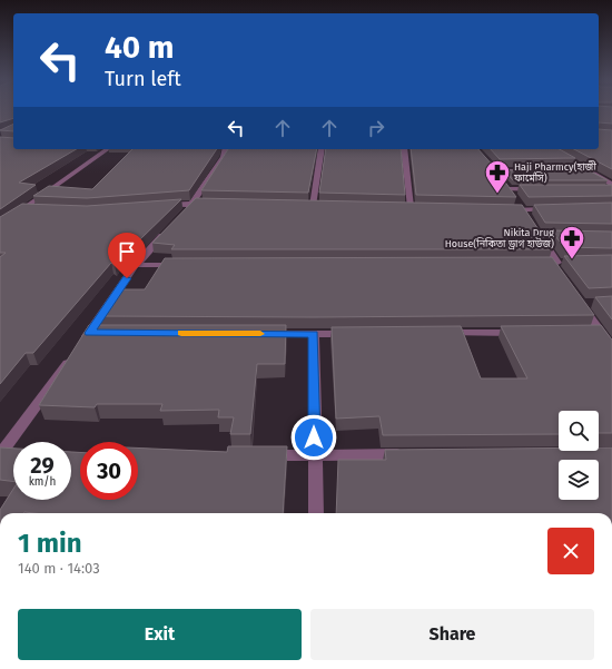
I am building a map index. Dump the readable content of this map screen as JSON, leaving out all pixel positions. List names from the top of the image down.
{
  "places": {
    "pharmacy": ["Haji Pharmcy(হাজী ফার্মেসি)", "Nikita Drug House(নিকিতা ড্রাগ হাউজ)"]
  },
  "page": {
    "turn": ["40 m", "Turn left"],
    "speed": "29 km/h",
    "limit": "30",
    "heading": ["1 min", "140 m · 14:03"],
    "buttons": ["Exit", "Share"]
  }
}
